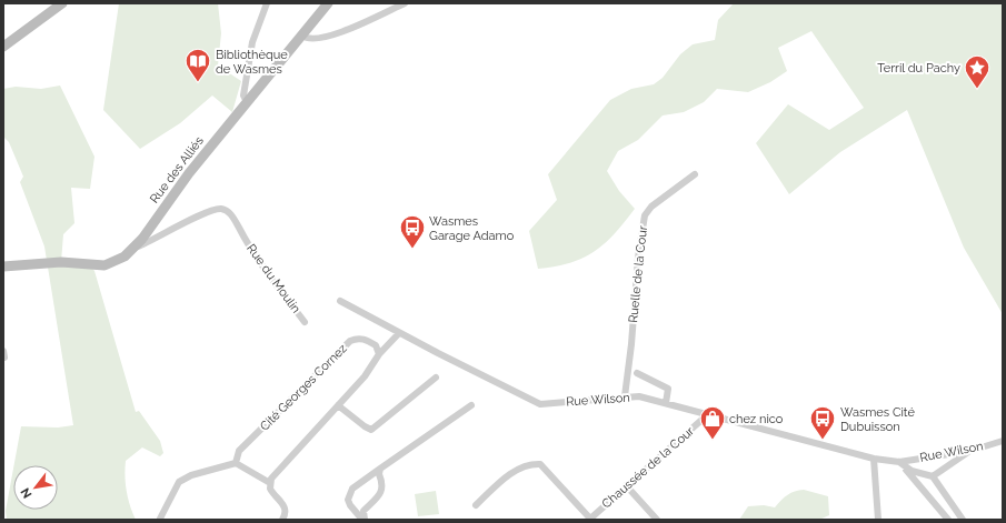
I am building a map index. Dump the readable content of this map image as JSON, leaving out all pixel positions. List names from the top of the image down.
{
  "streets": {
    "street": [
      "Rue des Alliés",
      "Ruelle de la Cour",
      "Rue du Moulin",
      "Cité Georges Cornez",
      "Rue Wilson",
      "Chaussée de la Cour"
    ]
  },
  "crossings": [
    ["Rue des Alliés", "Rue du Moulin"],
    ["Ruelle de la Cour", "Rue Wilson"],
    ["Rue Wilson", "Chaussée de la Cour"]
  ],
  "places": {
    "library": ["Bibliothèque de Wasmes"],
    "place": ["Terril du Pachy"],
    "bus stop": ["Wasmes Garage Adamo", "Wasmes Cité Dubuisson"],
    "shop": ["chez nico"]
  },
  "north": "bottom left"
}
